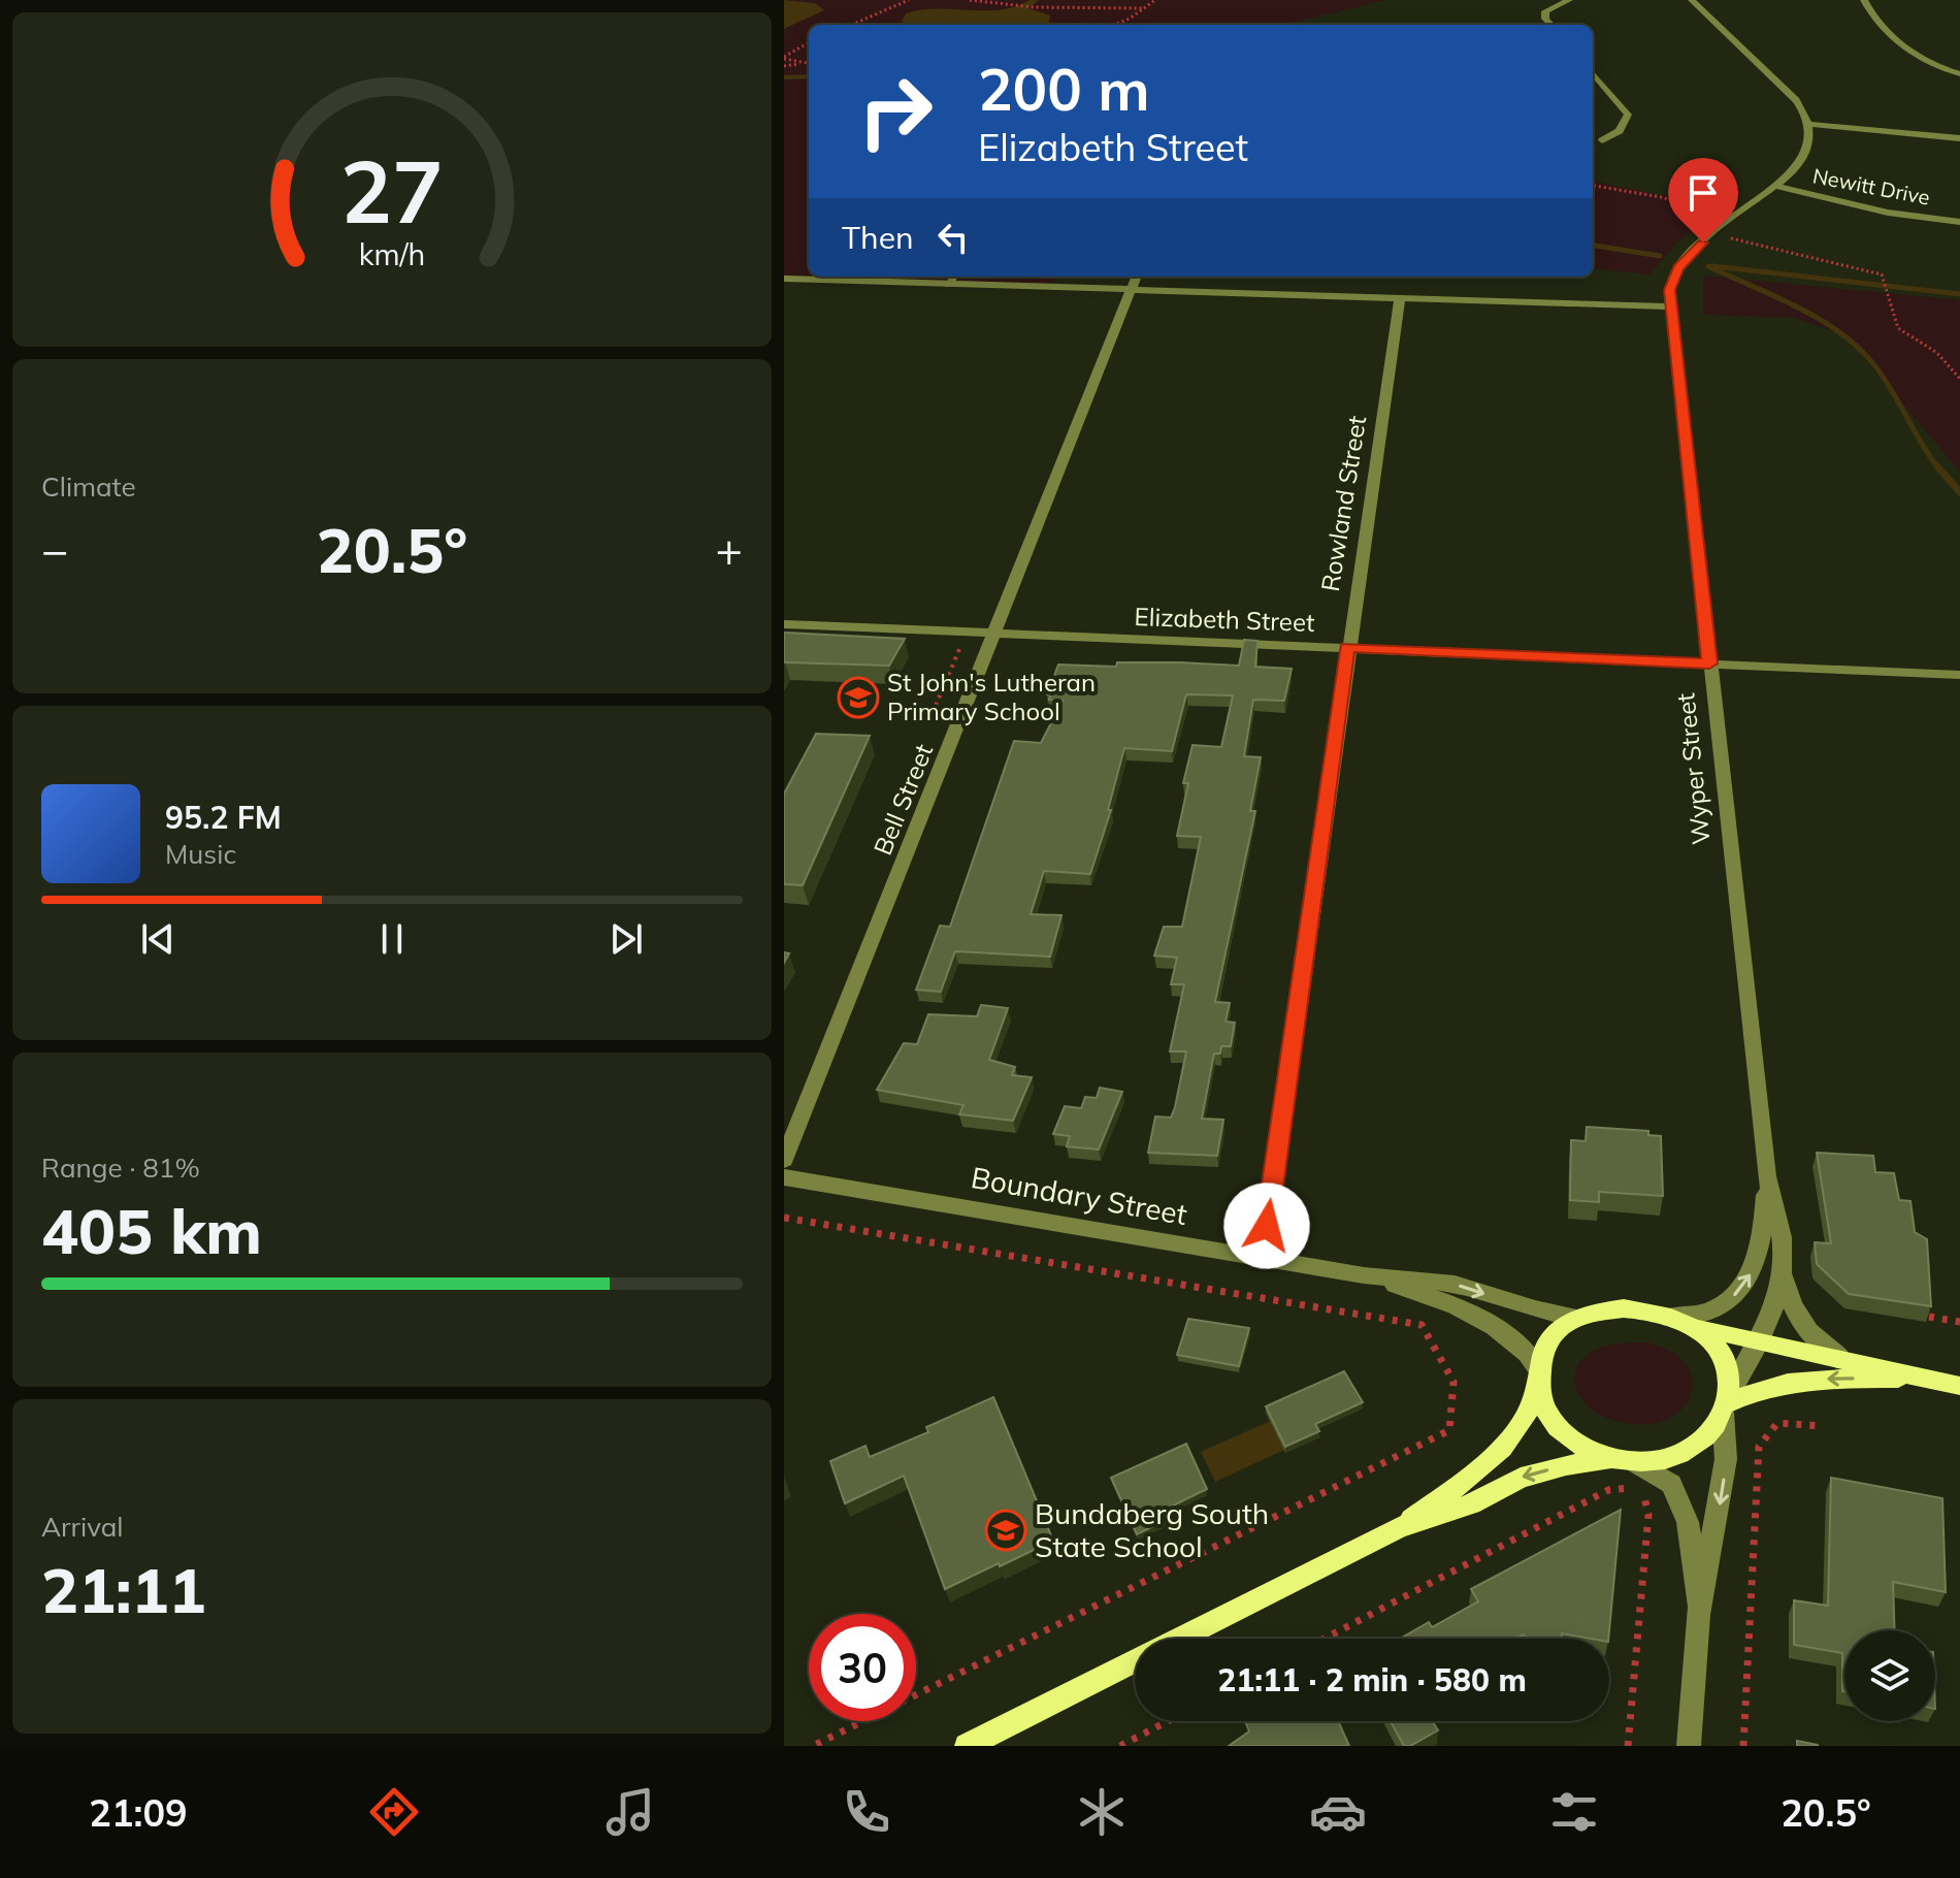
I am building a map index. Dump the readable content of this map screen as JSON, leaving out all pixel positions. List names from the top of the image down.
{
  "streets": {
    "street": [
      "Newitt Drive",
      "Rowland Street",
      "Elizabeth Street",
      "Wyper Street",
      "Bell Street",
      "Boundary Street"
    ]
  },
  "crossings": [
    ["Newitt Drive", "Wyper Street"],
    ["Rowland Street", "Elizabeth Street"],
    ["Rowland Street", "Boundary Street"],
    ["Elizabeth Street", "Wyper Street"],
    ["Elizabeth Street", "Bell Street"],
    ["Wyper Street", "Boundary Street"]
  ],
  "places": {
    "school or university": ["St John's Lutheran Primary School", "Bundaberg South State School"]
  },
  "page": {
    "turn": ["200 m", "Elizabeth Street"],
    "then": "Then",
    "tile": [
      "Climate",
      ["Range · 81%", "405 km"],
      ["Arrival", "21:11"]
    ],
    "heat": ["−", "20.5°", "+"],
    "song": ["95.2 FM", "Music"],
    "limit": "30",
    "trip": "21:11 · 2 min · 580 m",
    "tabs": ["21:09", "20.5°"],
    "gauge": ["27", "km/h"]
  }
}
